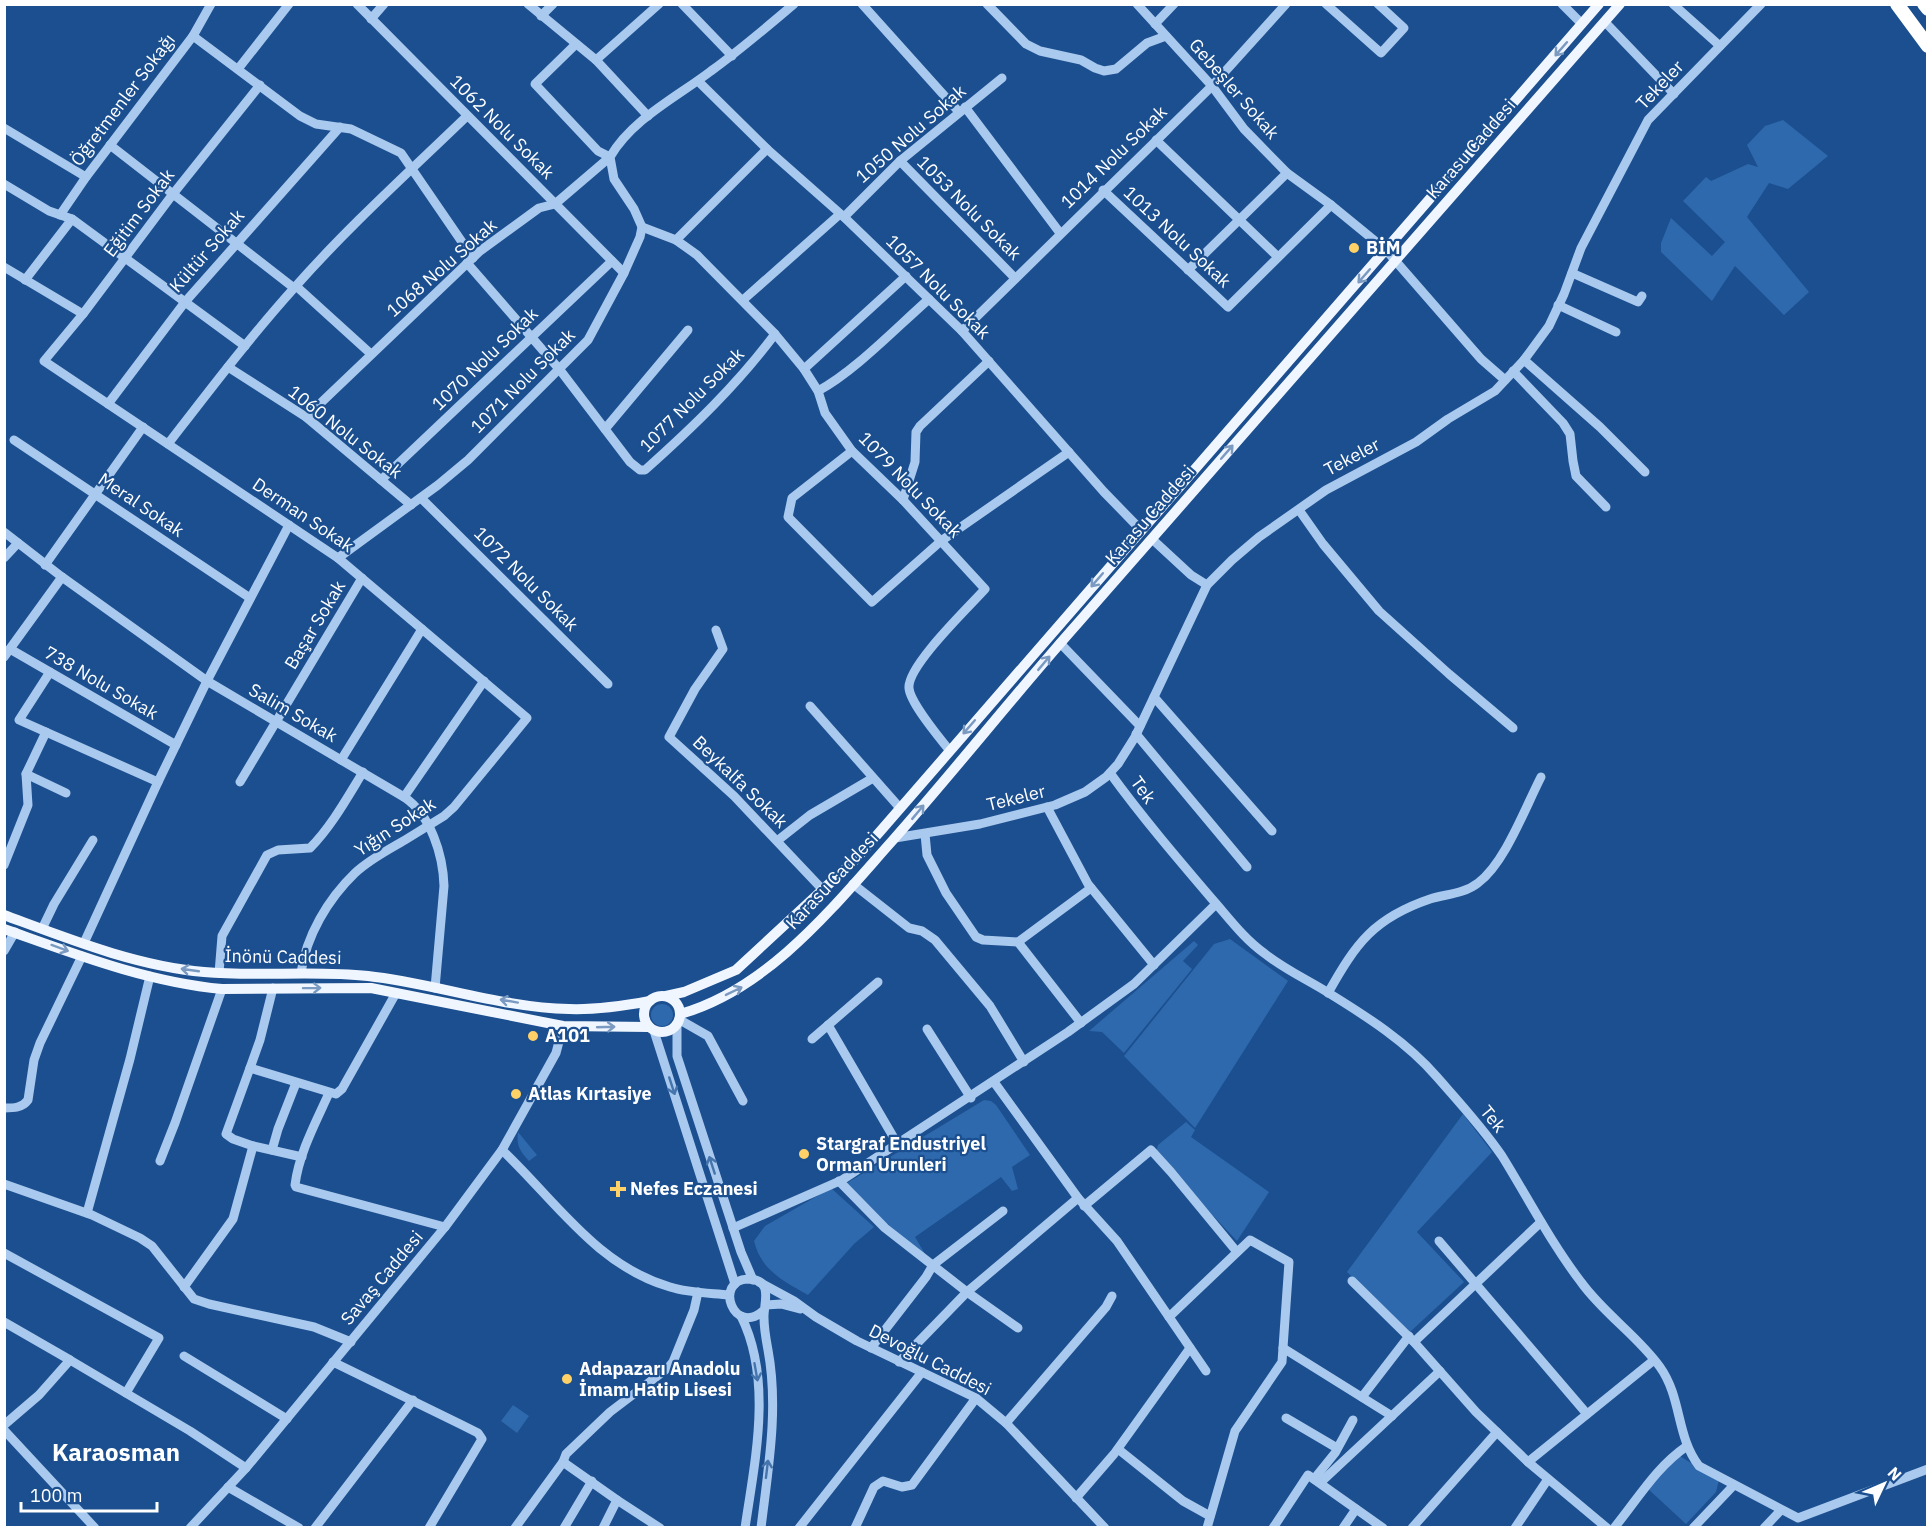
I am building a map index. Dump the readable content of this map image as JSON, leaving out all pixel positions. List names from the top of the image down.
{
  "streets": {
    "main road": ["Karasu Caddesi", "İnönü Caddesi"],
    "street": [
      "Tekeler",
      "Gebeşler Sokak",
      "Öğretmenler Sokağı",
      "1062 Nolu Sokak",
      "1050 Nolu Sokak",
      "1014 Nolu Sokak",
      "1053 Nolu Sokak",
      "Eğitim Sokak",
      "1013 Nolu Sokak",
      "Kültür Sokak",
      "1068 Nolu Sokak",
      "1057 Nolu Sokak",
      "1070 Nolu Sokak",
      "1071 Nolu Sokak",
      "1077 Nolu Sokak",
      "1060 Nolu Sokak",
      "1079 Nolu Sokak",
      "Meral Sokak",
      "Derman Sokak",
      "1072 Nolu Sokak",
      "Başar Sokak",
      "738 Nolu Sokak",
      "Salim Sokak",
      "Beykalfa Sokak",
      "Tek",
      "Yığın Sokak",
      "Savaş Caddesi",
      "Devoğlu Caddesi"
    ]
  },
  "crossings": [
    ["Tekeler", "Gebeşler Sokak"],
    ["Tekeler", "Karasu Caddesi"],
    ["Tekeler", "Tek"],
    ["Gebeşler Sokak", "Karasu Caddesi"],
    ["Gebeşler Sokak", "1014 Nolu Sokak"],
    ["Gebeşler Sokak", "1013 Nolu Sokak"],
    ["1062 Nolu Sokak", "1068 Nolu Sokak"],
    ["1062 Nolu Sokak", "1070 Nolu Sokak"],
    ["1062 Nolu Sokak", "1071 Nolu Sokak"],
    ["1050 Nolu Sokak", "1053 Nolu Sokak"],
    ["1050 Nolu Sokak", "1057 Nolu Sokak"],
    ["1050 Nolu Sokak", "1079 Nolu Sokak"],
    ["Karasu Caddesi", "1057 Nolu Sokak"],
    ["Karasu Caddesi", "1079 Nolu Sokak"],
    ["Karasu Caddesi", "Beykalfa Sokak"],
    ["Karasu Caddesi", "İnönü Caddesi"],
    ["1014 Nolu Sokak", "1053 Nolu Sokak"],
    ["1014 Nolu Sokak", "1013 Nolu Sokak"],
    ["1014 Nolu Sokak", "1057 Nolu Sokak"],
    ["Eğitim Sokak", "Derman Sokak"],
    ["Kültür Sokak", "Derman Sokak"],
    ["1068 Nolu Sokak", "1057 Nolu Sokak"],
    ["1068 Nolu Sokak", "1060 Nolu Sokak"],
    ["1070 Nolu Sokak", "1060 Nolu Sokak"],
    ["1071 Nolu Sokak", "1060 Nolu Sokak"],
    ["1071 Nolu Sokak", "Derman Sokak"],
    ["1071 Nolu Sokak", "1072 Nolu Sokak"],
    ["1077 Nolu Sokak", "1079 Nolu Sokak"],
    ["Derman Sokak", "Başar Sokak"],
    ["Derman Sokak", "Yığın Sokak"],
    ["Başar Sokak", "Salim Sokak"],
    ["Salim Sokak", "Yığın Sokak"],
    ["Salim Sokak", "İnönü Caddesi"],
    ["Yığın Sokak", "İnönü Caddesi"],
    ["İnönü Caddesi", "Savaş Caddesi"]
  ],
  "districts": ["Karaosman"],
  "places": {
    "other": [
      "BİM",
      "A101",
      "Atlas Kırtasiye",
      "Stargraf Endustriyel Orman Urunleri",
      "Adapazarı Anadolu İmam Hatip Lisesi"
    ],
    "health": ["Nefes Eczanesi"]
  },
  "scale_bar": "100 m",
  "north": "top right"
}
